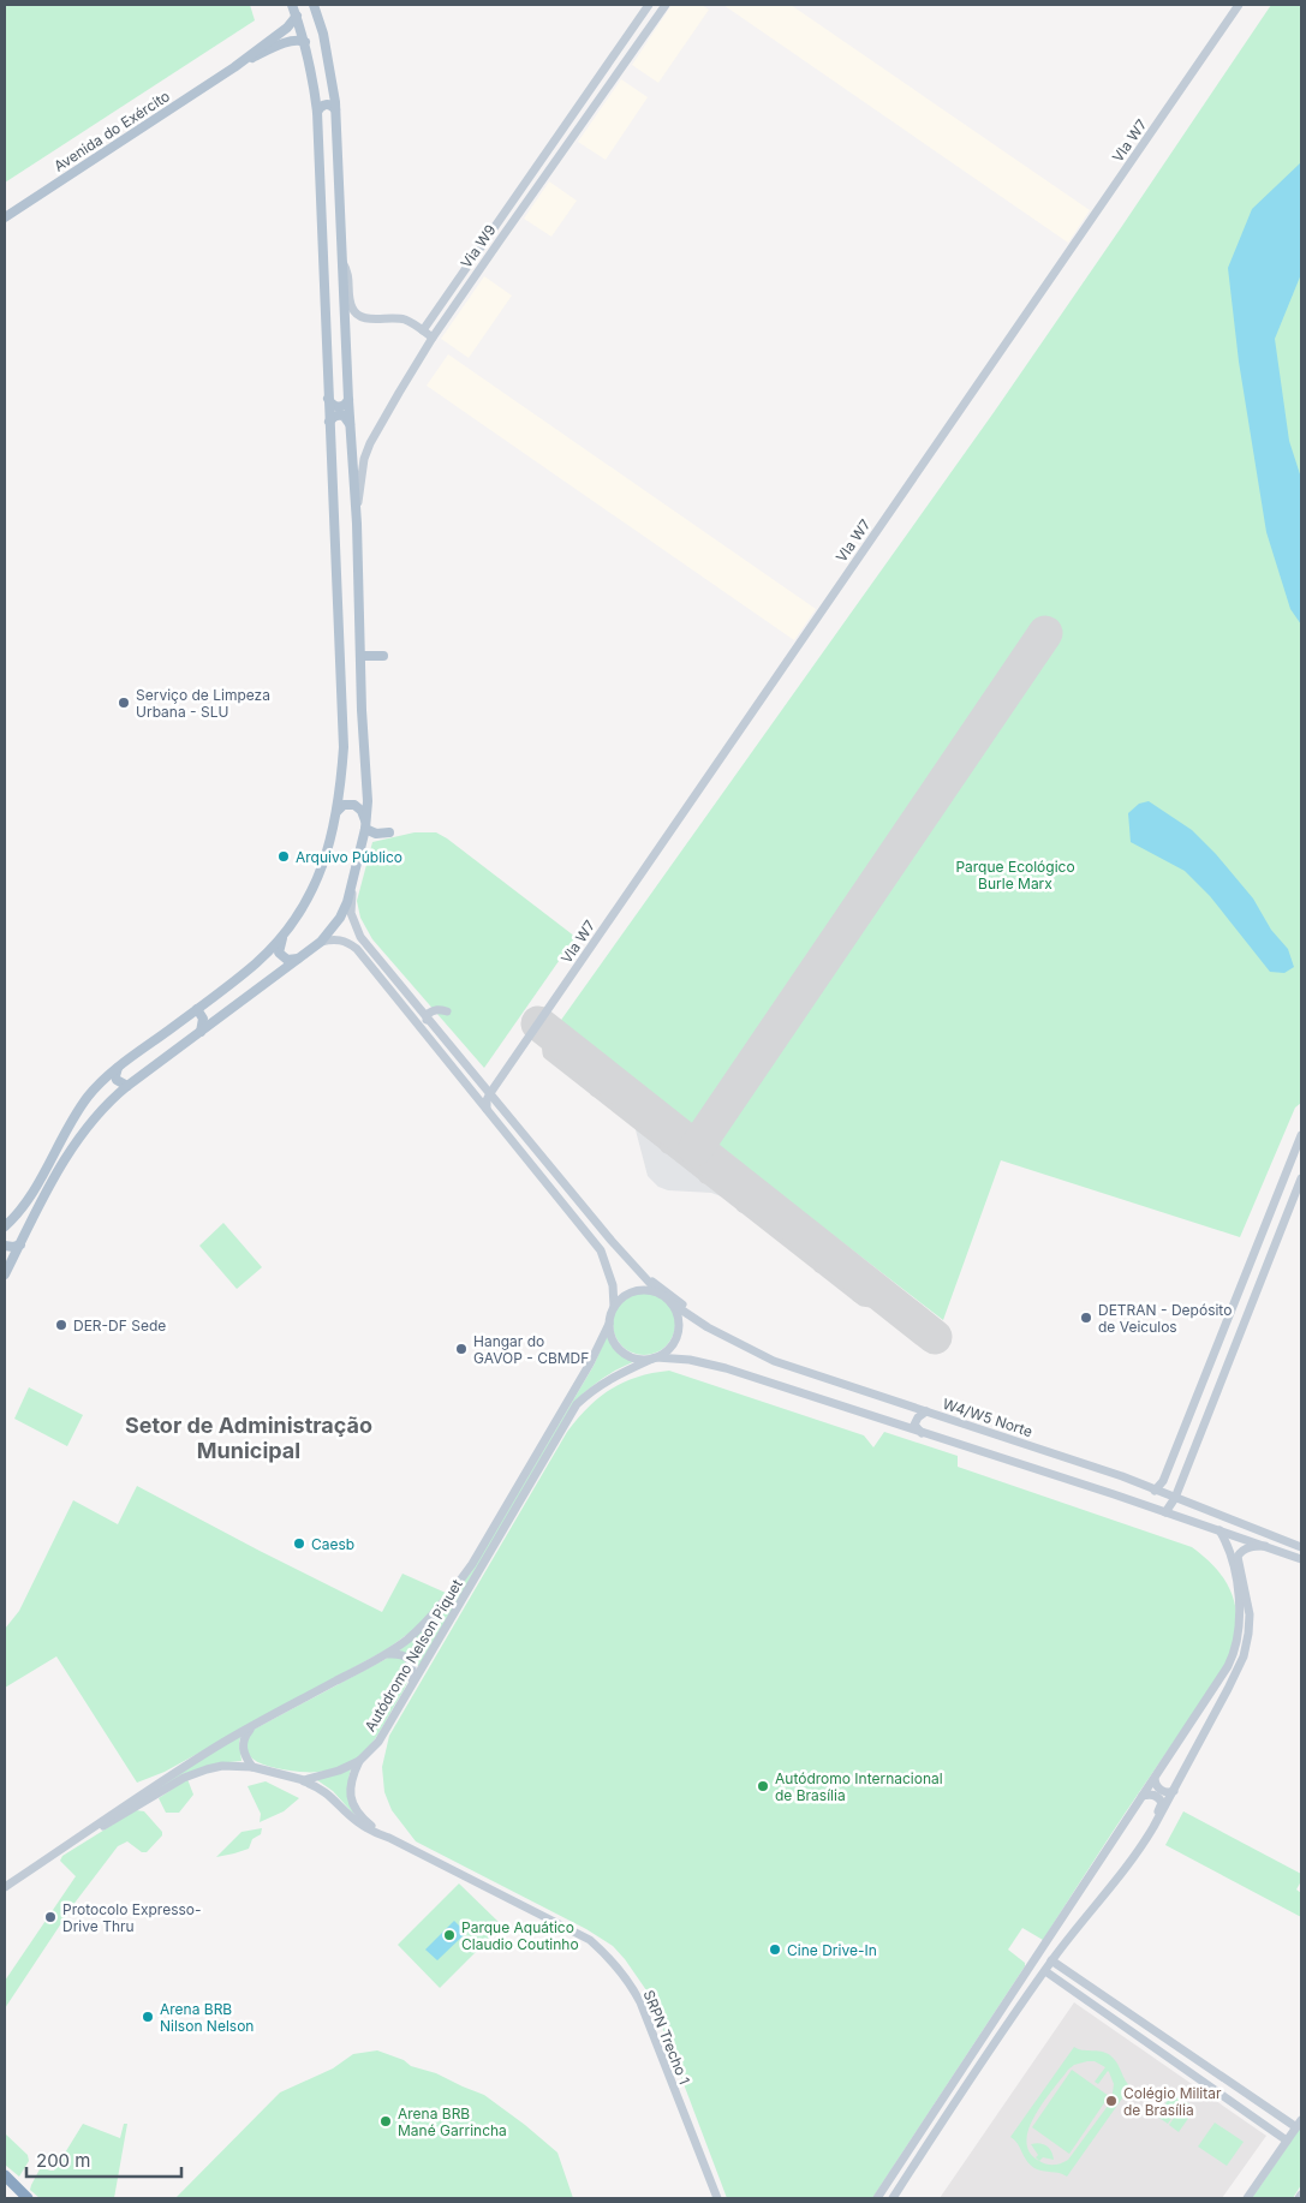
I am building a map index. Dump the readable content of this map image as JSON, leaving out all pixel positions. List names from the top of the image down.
{
  "streets": {
    "main road": [
      "Avenida do Exército",
      "Vla W7",
      "Via W9",
      "W4/W5 Norte",
      "Autódromo Nelson Piquet",
      "SRPN Trecho 1"
    ]
  },
  "crossings": [
    ["W4/W5 Norte", "Autódromo Nelson Piquet"],
    ["Autódromo Nelson Piquet", "SRPN Trecho 1"]
  ],
  "districts": ["Setor de Administração Municipal"],
  "parks": ["Parque Ecológico Burle Marx"],
  "places": [
    "Serviço de Limpeza Urbana - SLU",
    "Arquivo Público",
    "DETRAN - Depósito de Veiculos",
    "DER-DF Sede",
    "Hangar do GAVOP - CBMDF",
    "Caesb",
    "Autódromo Internacional de Brasília",
    "Protocolo Expresso- Drive Thru",
    "Parque Aquático Claudio Coutinho",
    "Cine Drive-In",
    "Arena BRB Nilson Nelson",
    "Colégio Militar de Brasília",
    "Arena BRB Mané Garrincha"
  ],
  "scale_bar": "200 m"
}
